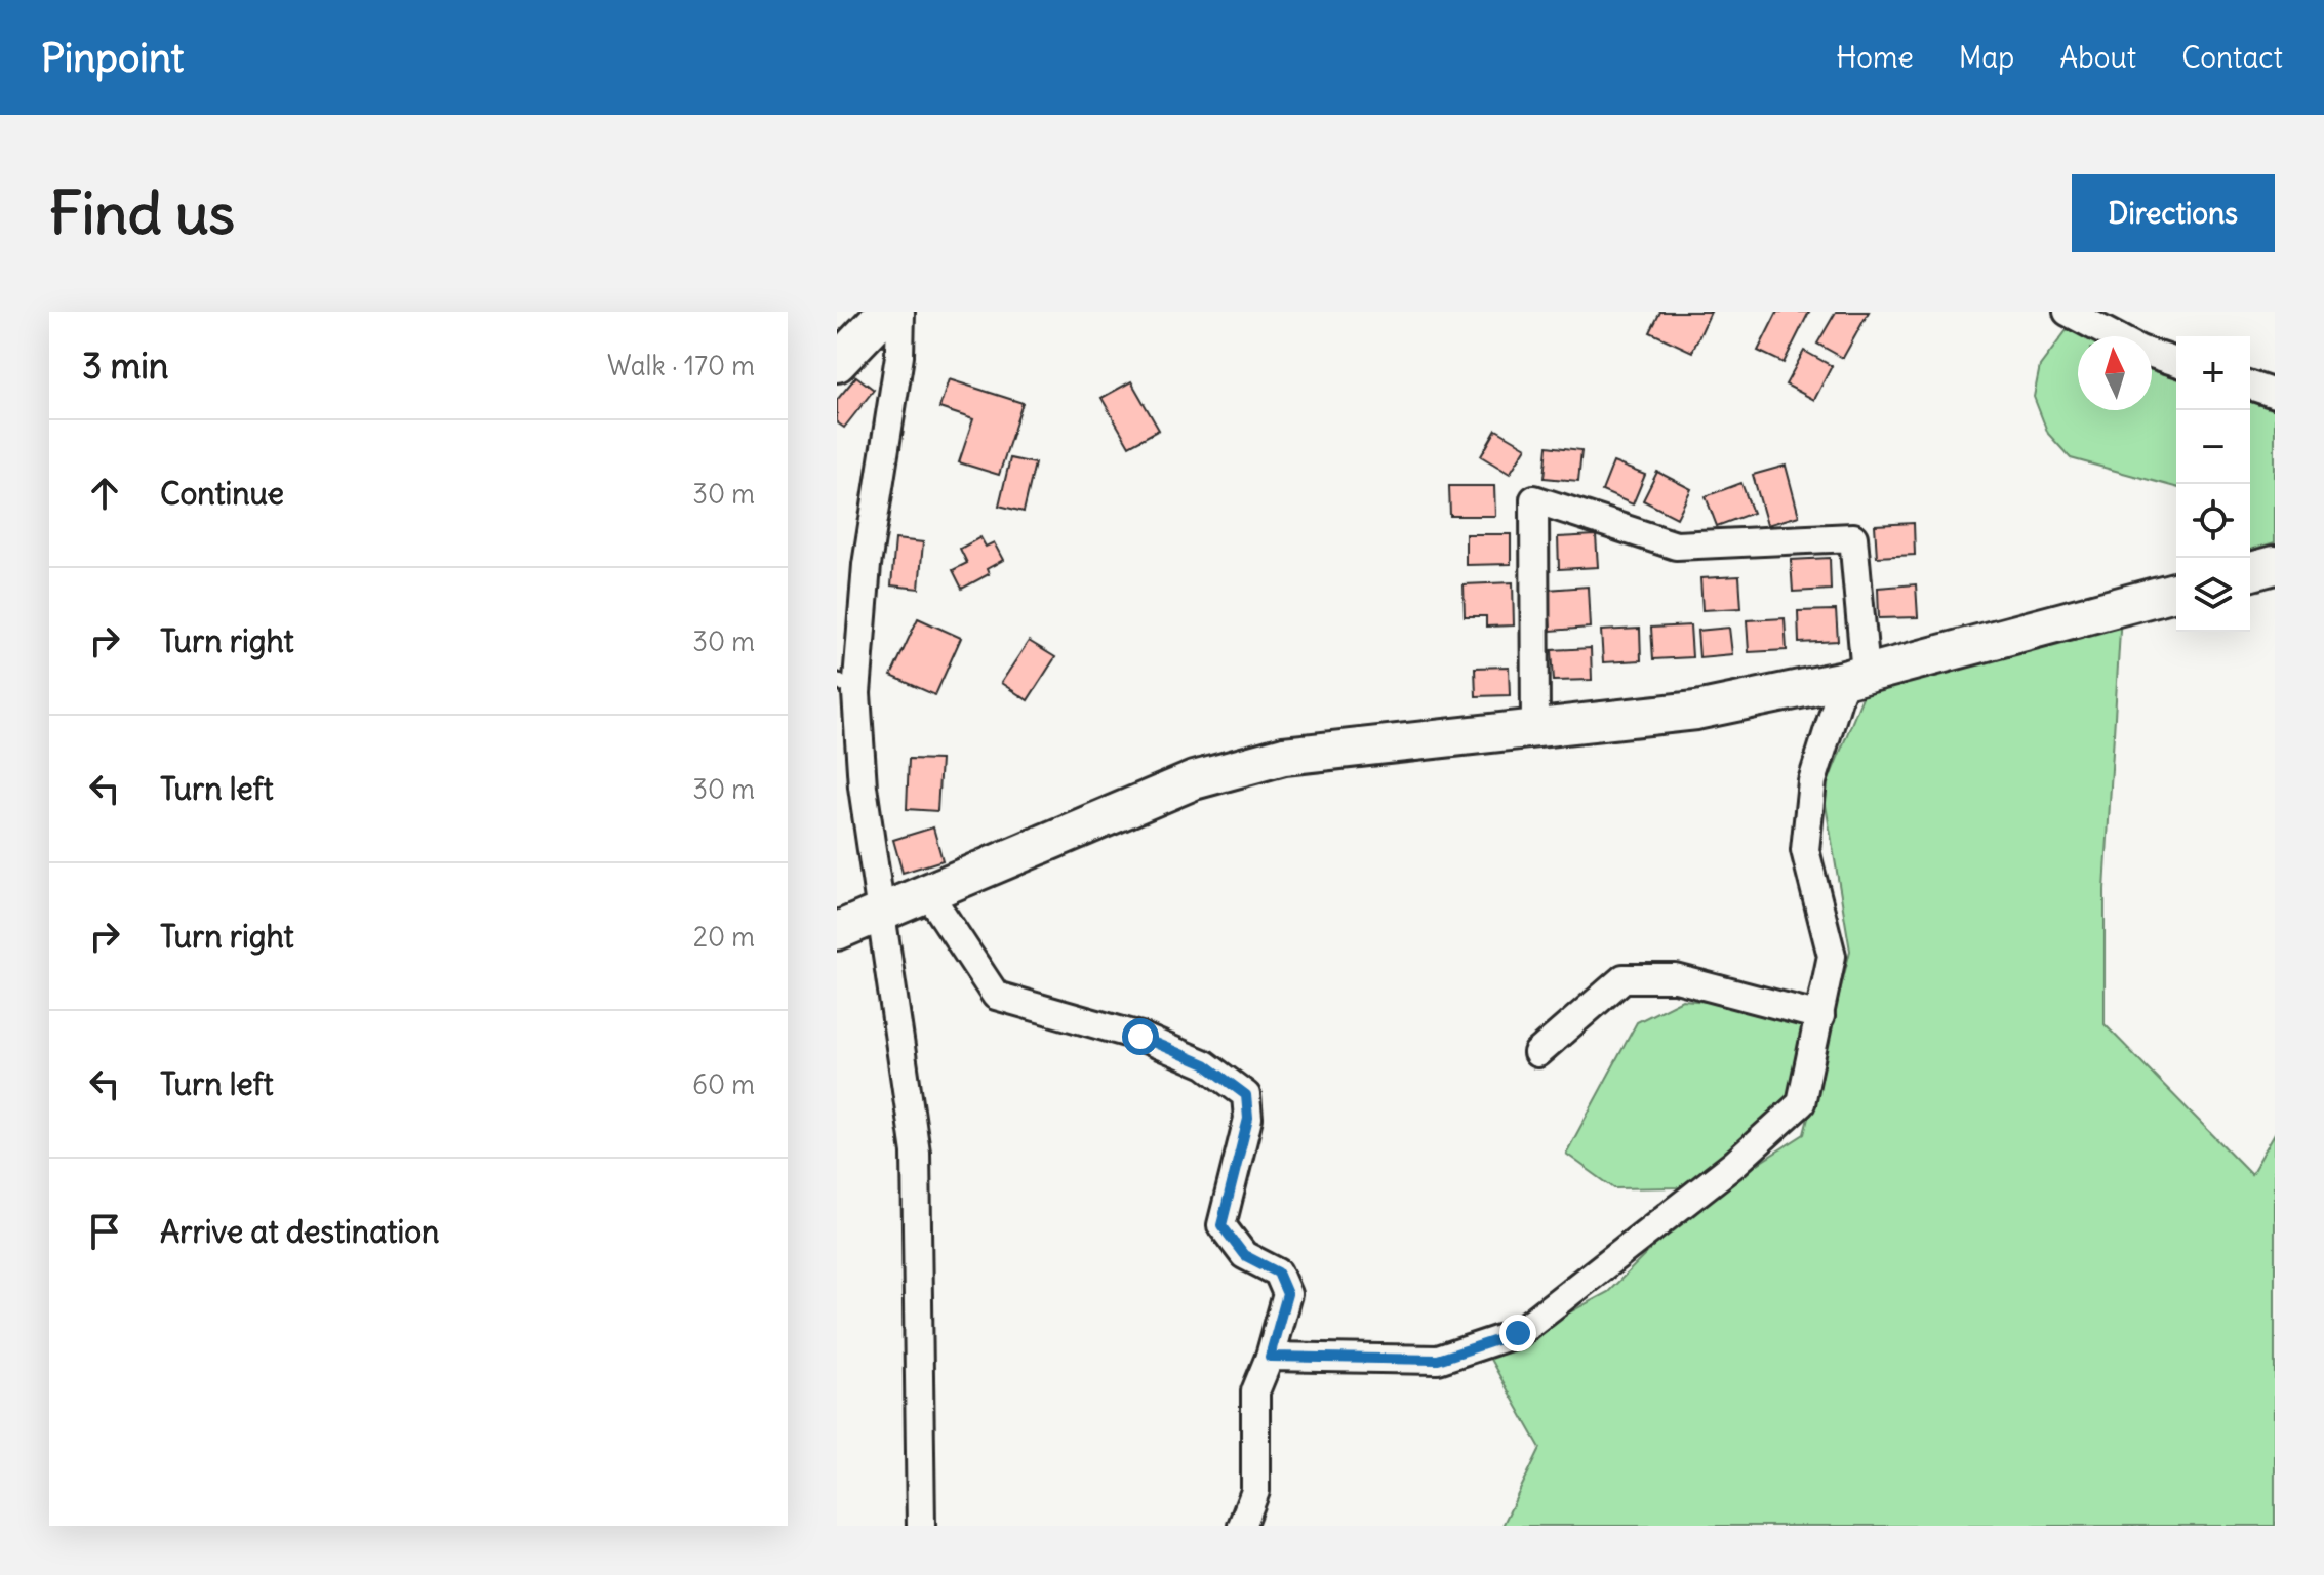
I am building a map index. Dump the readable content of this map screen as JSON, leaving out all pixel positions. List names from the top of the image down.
{
  "north": "top",
  "page": {
    "header": "Pinpoint",
    "nav": [
      "Home",
      "Map",
      "About",
      "Contact"
    ],
    "buttons": "Directions",
    "title": "Find us",
    "heading": ["3 min", "Walk · 170 m"],
    "map_buttons": ["+", "−"],
    "list": [
      ["Continue", "30 m"],
      ["Turn right", "30 m"],
      ["Turn left", "30 m"],
      ["Turn right", "20 m"],
      ["Turn left", "60 m"],
      "Arrive at destination"
    ]
  }
}
